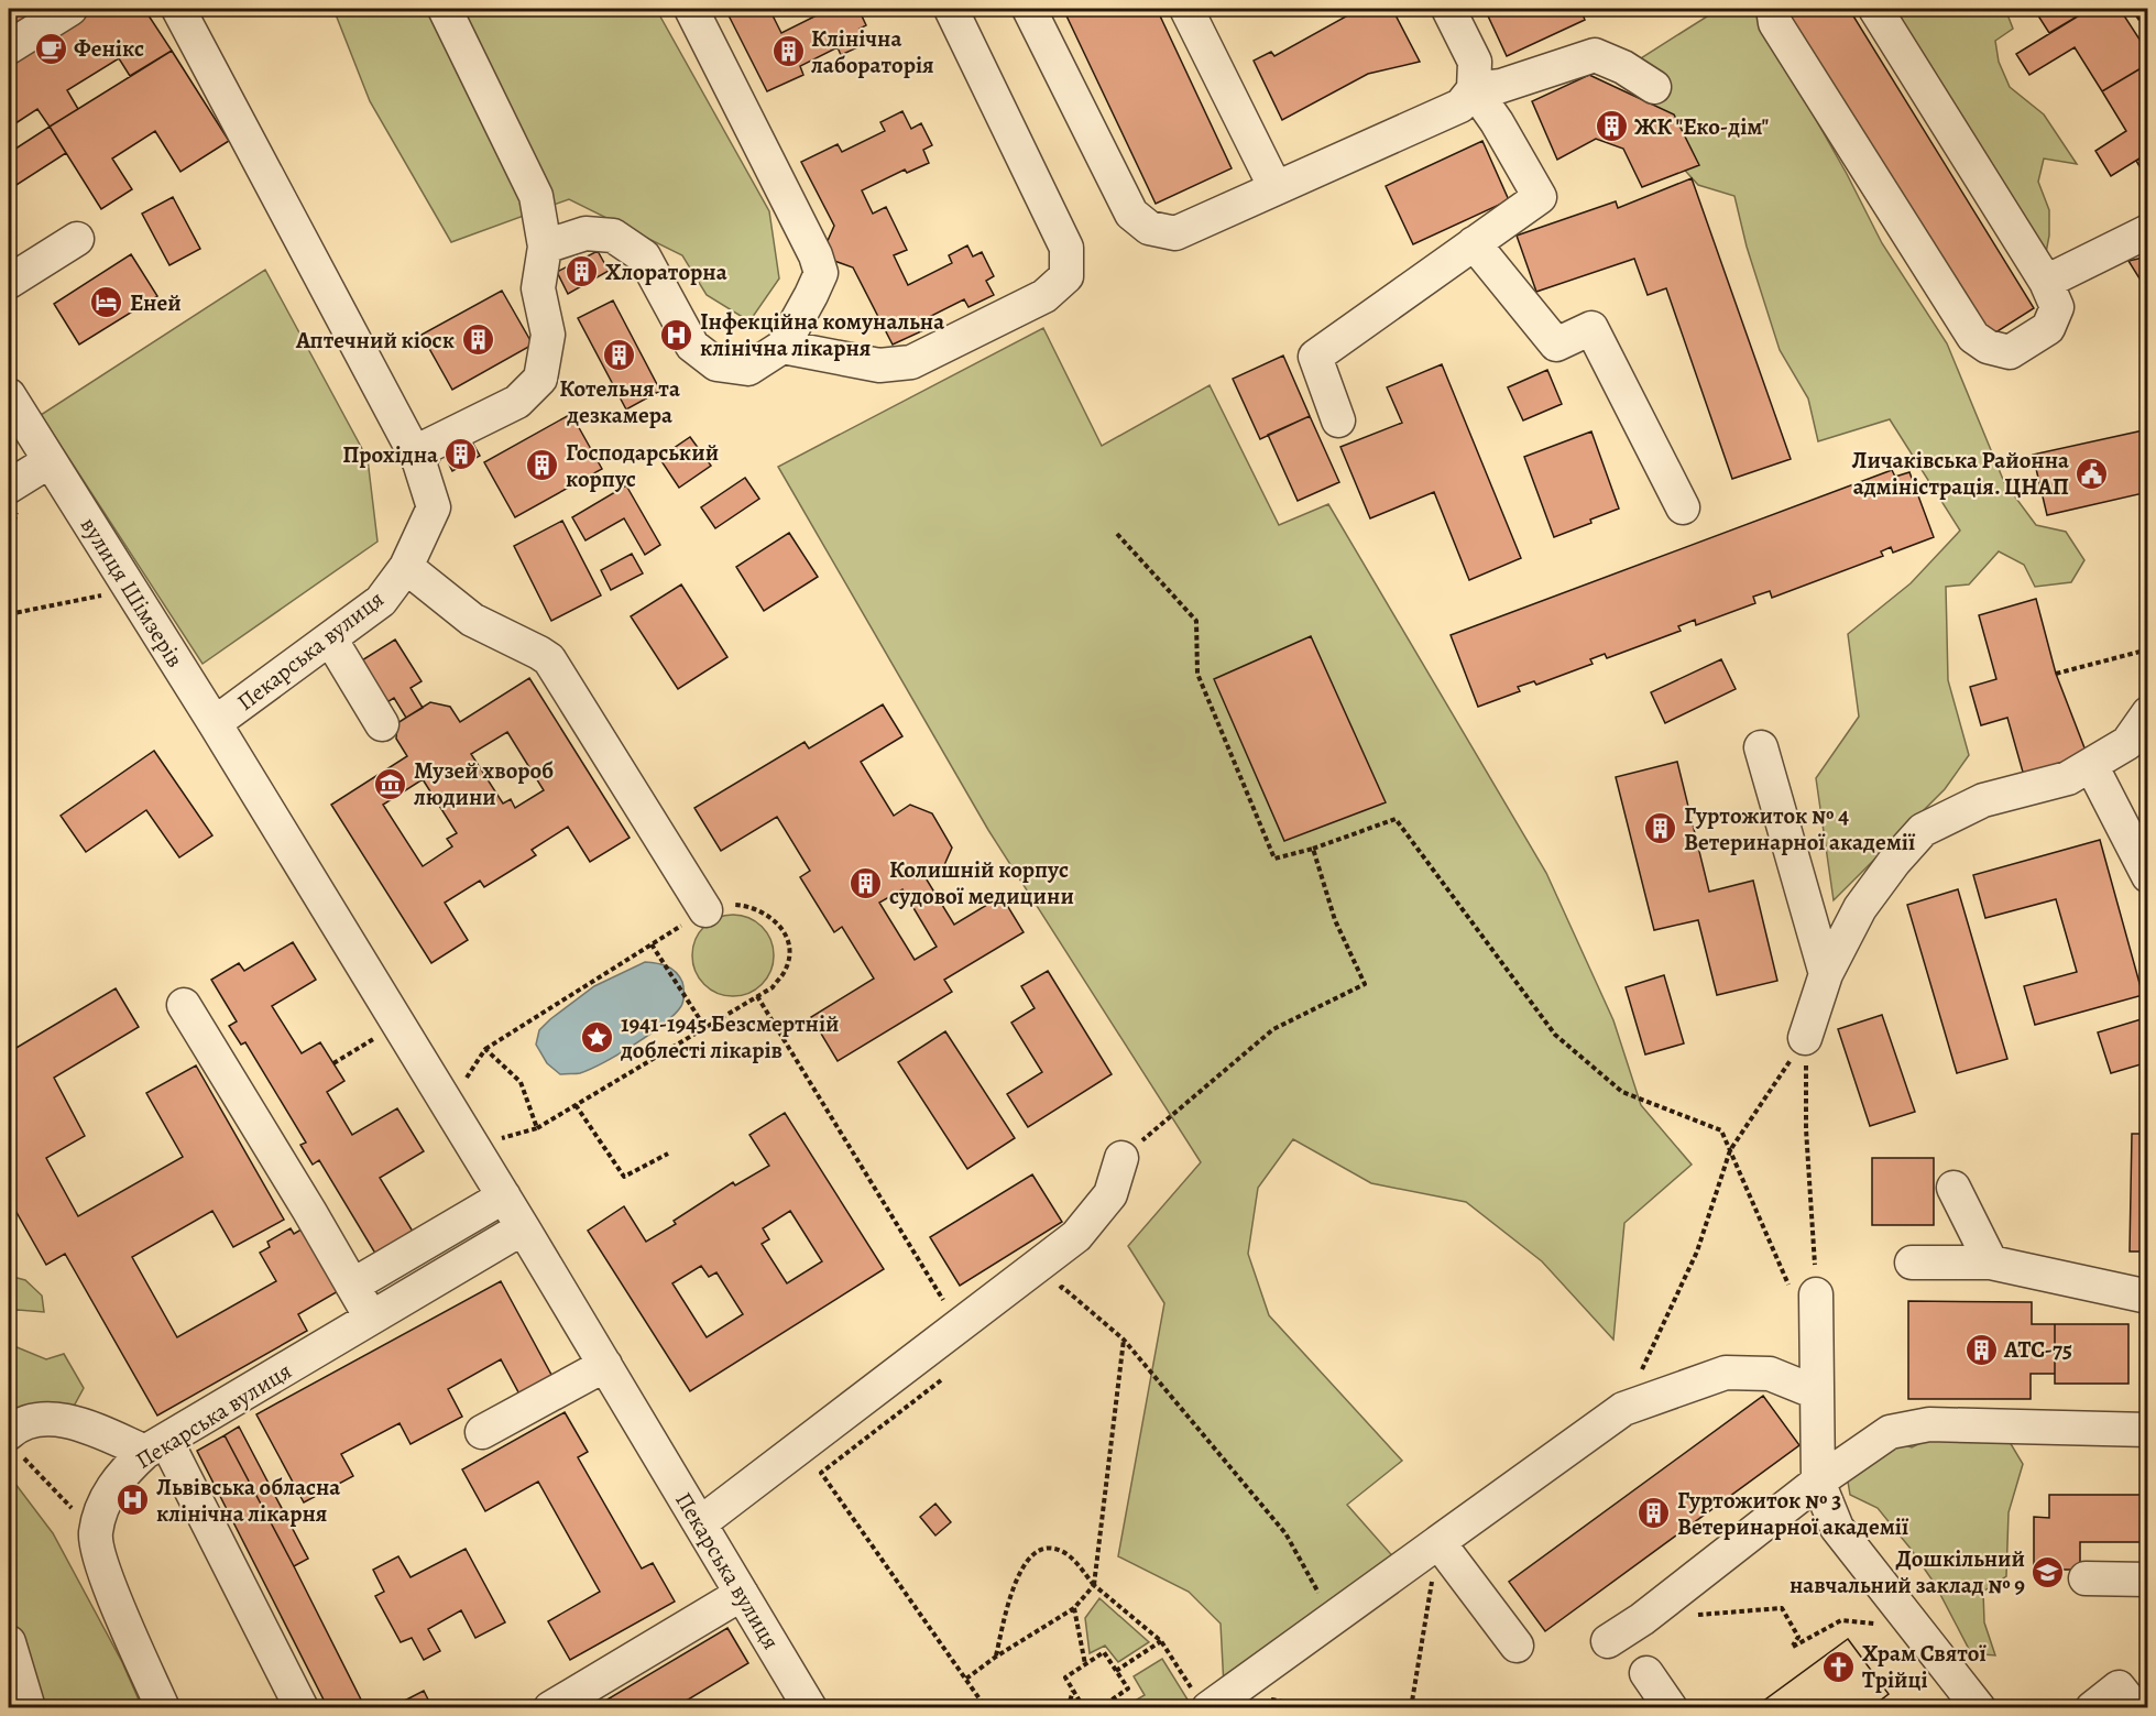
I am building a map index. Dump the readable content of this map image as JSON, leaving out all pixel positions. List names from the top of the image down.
{
  "streets": {
    "street": ["вулиця Шімзерів", "Пекарська вулиця"]
  },
  "crossings": [
    ["вулиця Шімзерів", "Пекарська вулиця"]
  ],
  "places": {
    "cafe": ["Фенікс"],
    "building": [
      "Клінічна лабораторія",
      "ЖК \"Еко-дім\"",
      "Хлораторна",
      "Аптечний кіоск",
      "Котельня та дезкамера",
      "Прохідна",
      "Господарський корпус",
      "Гуртожиток № 4 Ветеринарної академії",
      "Колишній корпус судової медицини",
      "АТС-75",
      "Гуртожиток № 3 Ветеринарної академії"
    ],
    "hotel": ["Еней"],
    "hospital": ["Інфекційна комунальна клінічна лікарня", "Львівська обласна клінічна лікарня"],
    "public building": ["Личаківська Районна адміністрація. ЦНАП"],
    "museum": ["Музей хвороб людини"],
    "place": ["1941-1945 Безсмертній доблесті лікарів"],
    "school or university": ["Дошкільний навчальний заклад № 9"],
    "church": ["Храм Святої Трійці"]
  }
}
